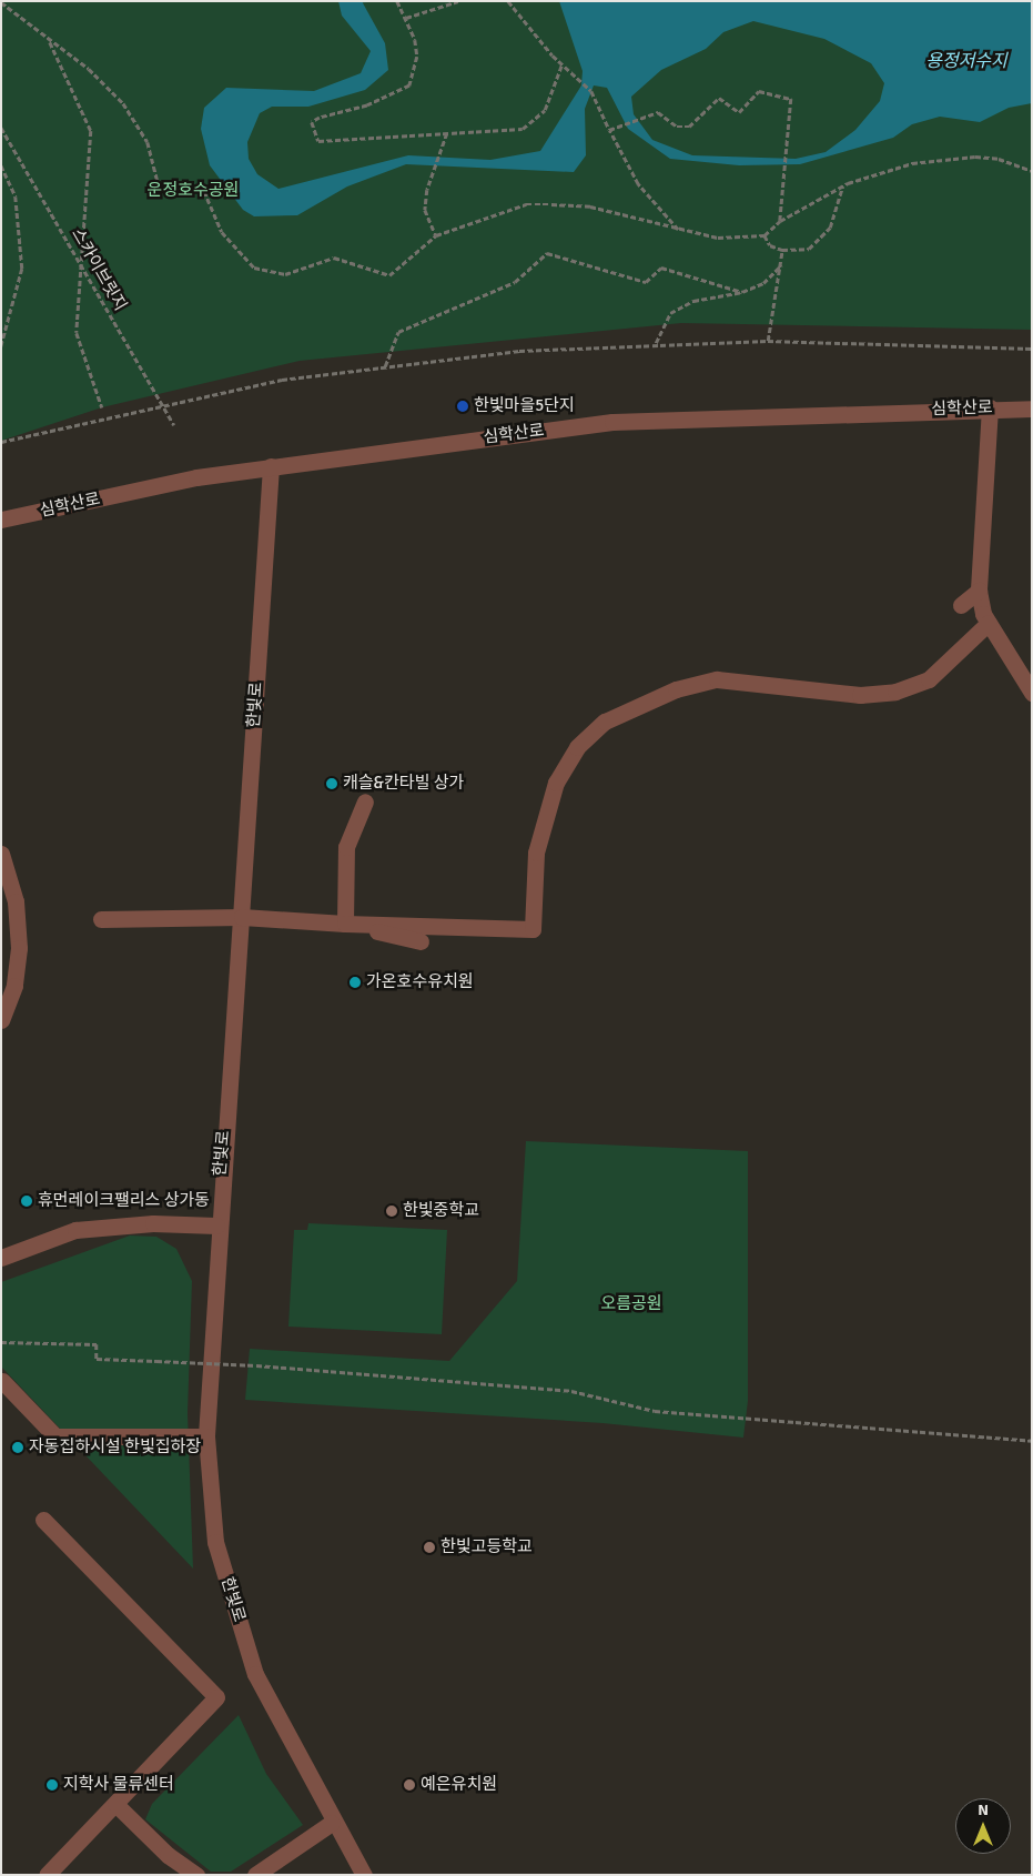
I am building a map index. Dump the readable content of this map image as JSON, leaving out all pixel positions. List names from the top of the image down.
{
  "streets": {
    "street": ["심학산로", "한빛로"],
    "path": ["스카이브릿지"]
  },
  "crossings": [
    ["심학산로", "한빛로"]
  ],
  "water": ["용정저수지"],
  "parks": ["운정호수공원", "오름공원"],
  "places": [
    "한빛마을5단지",
    "캐슬&칸타빌 상가",
    "가온호수유치원",
    "휴먼레이크팰리스 상가동",
    "한빛중학교",
    "자동집하시설 한빛집하장",
    "한빛고등학교",
    "지학사 물류센터",
    "예은유치원"
  ],
  "north": "top"
}
